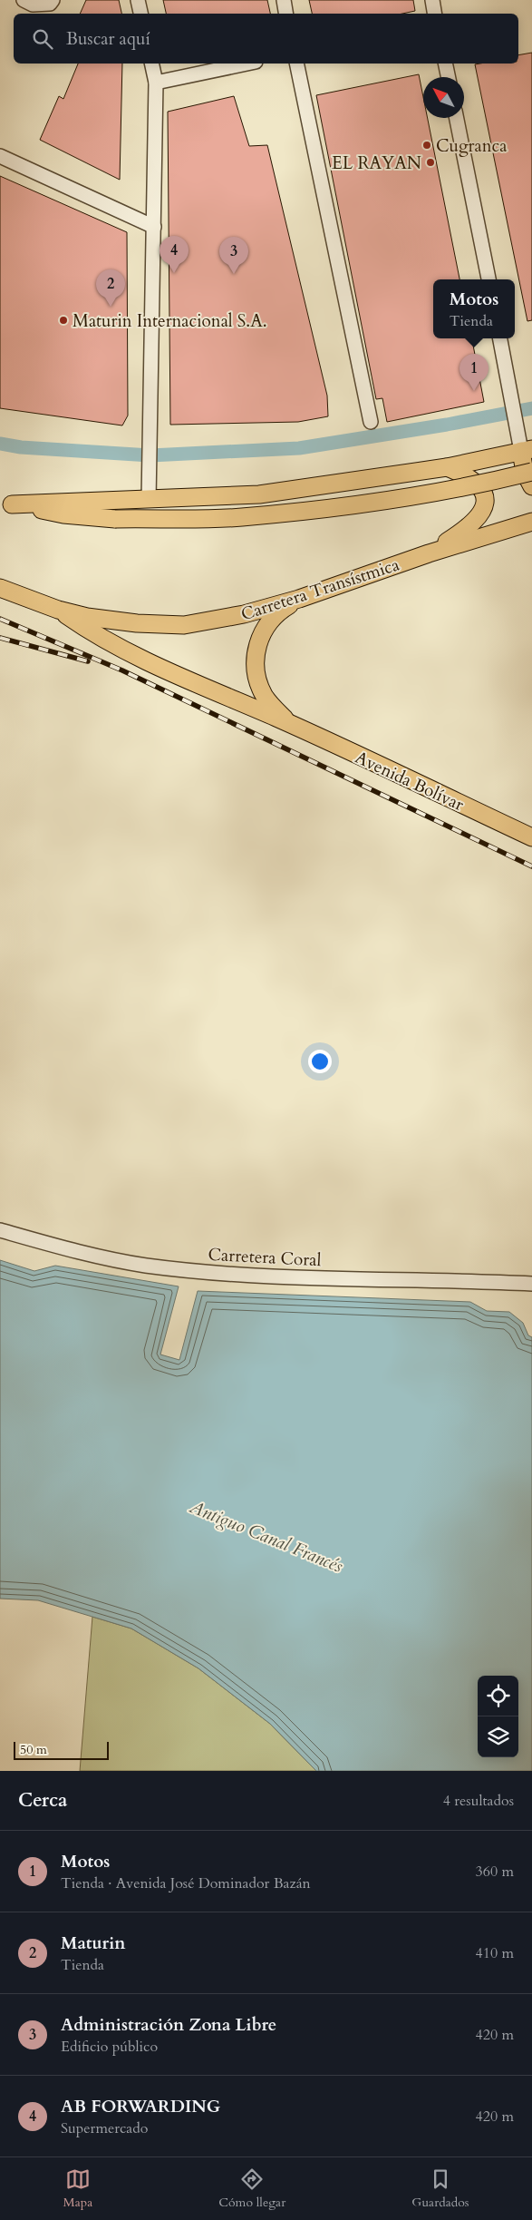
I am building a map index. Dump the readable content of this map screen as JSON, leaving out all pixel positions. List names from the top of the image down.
{
  "streets": {
    "main road": ["Carretera Transístmica", "Avenida Bolívar"],
    "street": ["Carretera Coral"]
  },
  "crossings": [
    ["Carretera Transístmica", "Avenida Bolívar"]
  ],
  "water": ["Antiguo Canal Francés"],
  "places": ["Cugranca", "EL RAYAN", "Maturin Internacional S.A."],
  "scale_bar": "50 m",
  "north": "top left",
  "page": {
    "search": "Buscar aquí",
    "pins": [
      "4",
      "3",
      "2",
      "1"
    ],
    "popup": ["Motos", "Tienda"],
    "scale": "50 m",
    "heading": ["Cerca", "4 resultados"],
    "list": [
      {
        "mark": "1",
        "name": "Motos",
        "note": "Tienda · Avenida José Dominador Bazán",
        "value": "360 m"
      },
      {
        "mark": "2",
        "name": "Maturin",
        "note": "Tienda",
        "value": "410 m"
      },
      {
        "mark": "3",
        "name": "Administración Zona Libre",
        "note": "Edificio público",
        "value": "420 m"
      },
      {
        "mark": "4",
        "name": "AB FORWARDING",
        "note": "Supermercado",
        "value": "420 m"
      }
    ],
    "nav": ["Mapa", "Cómo llegar", "Guardados"]
  }
}
